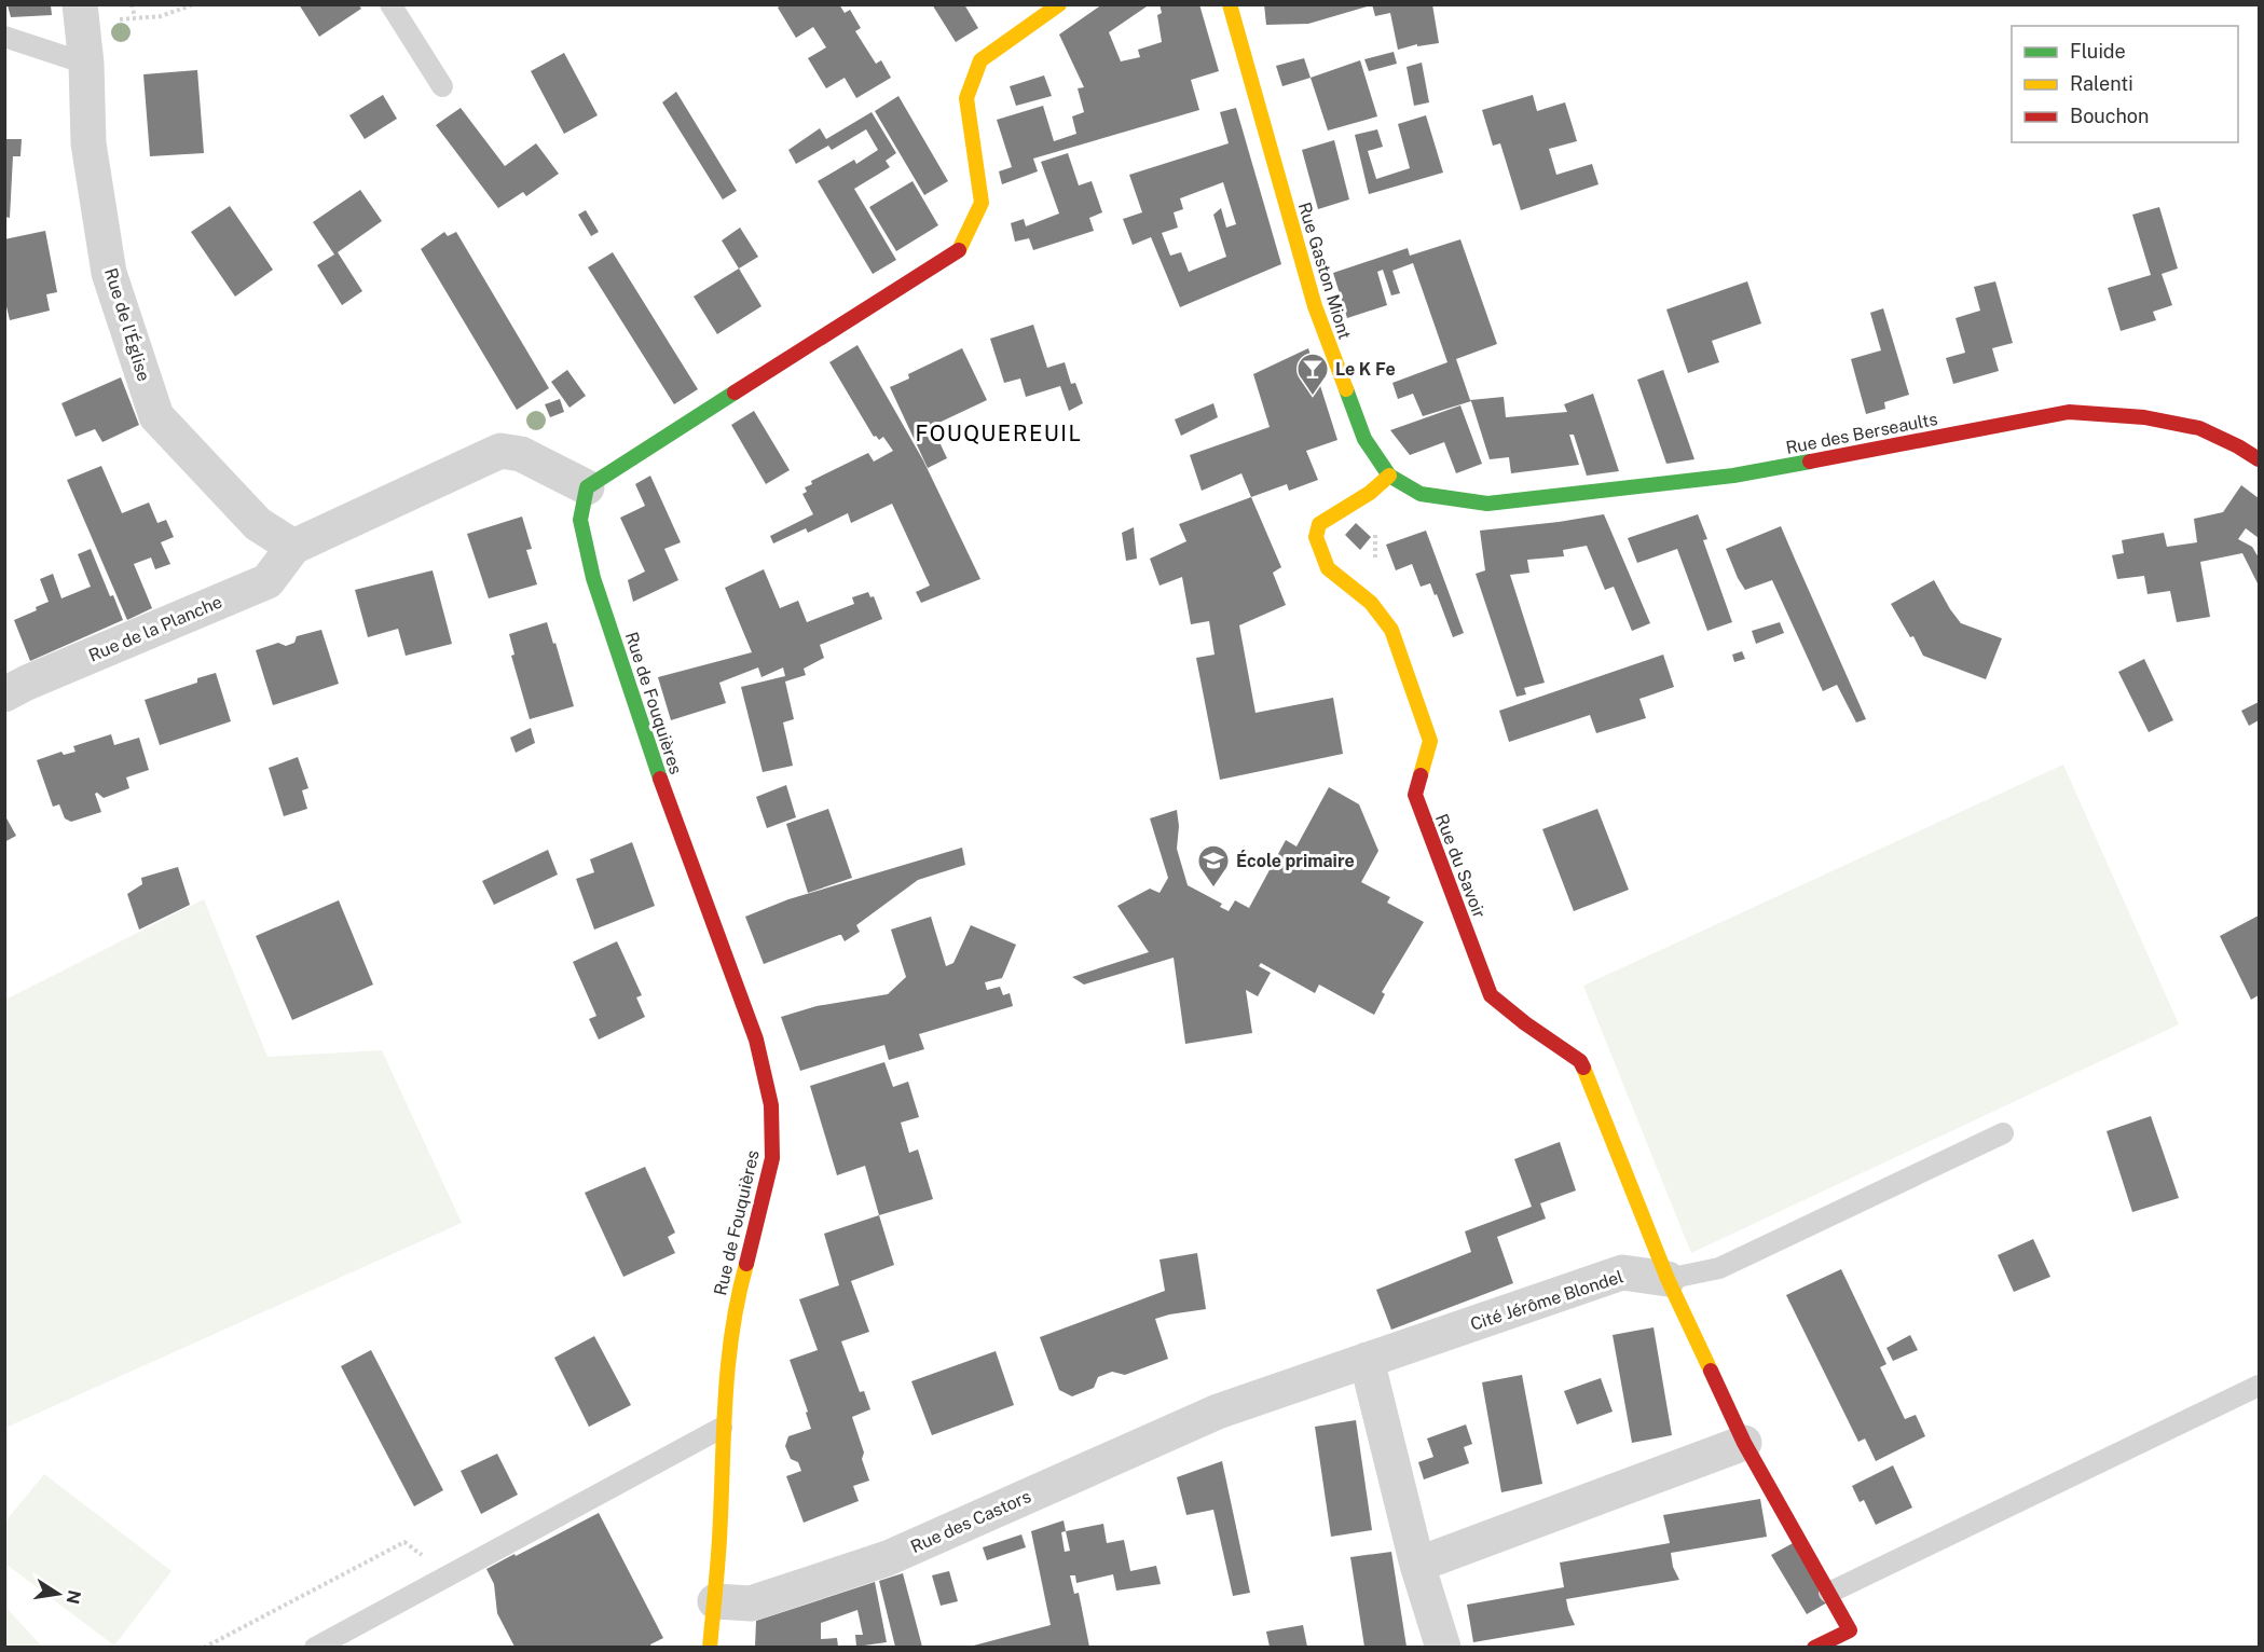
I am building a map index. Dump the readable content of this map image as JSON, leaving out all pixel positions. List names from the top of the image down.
{
  "streets": {
    "street": [
      "Rue Gaston Miont",
      "Rue de l'Église",
      "Rue des Berseaults",
      "Rue de la Planche",
      "Rue de Fouquières",
      "Rue du Savoir",
      "Cité Jérôme Blondel",
      "Rue des Castors"
    ]
  },
  "crossings": [
    ["Rue Gaston Miont", "Rue des Berseaults"],
    ["Rue Gaston Miont", "Rue du Savoir"],
    ["Rue de l'Église", "Rue de la Planche"],
    ["Rue de Fouquières", "Rue des Castors"],
    ["Rue du Savoir", "Cité Jérôme Blondel"],
    ["Cité Jérôme Blondel", "Rue des Castors"]
  ],
  "districts": ["FOUQUEREUIL"],
  "places": {
    "bar": ["Le K Fe"],
    "school or university": ["École primaire"]
  },
  "legend": ["Fluide", "Ralenti", "Bouchon"],
  "north": "right"
}
